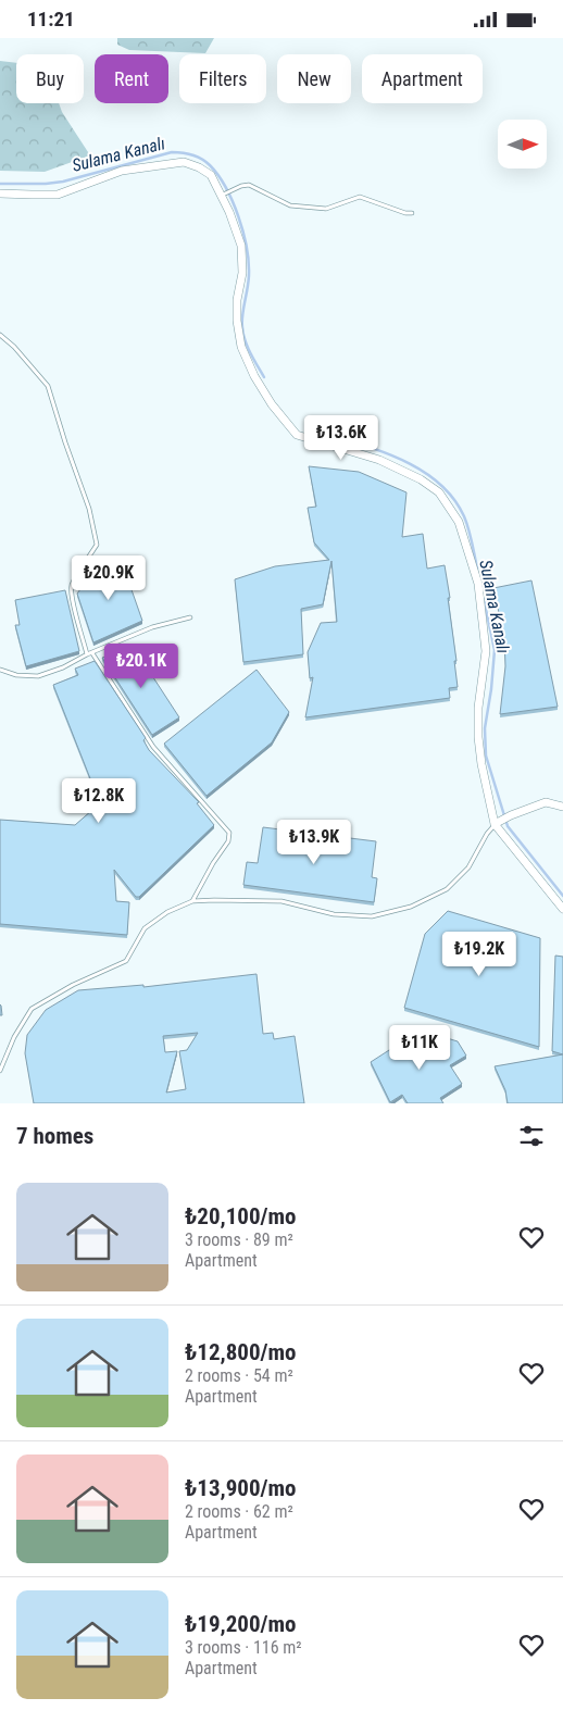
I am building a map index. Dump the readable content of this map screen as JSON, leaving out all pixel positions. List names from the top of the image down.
{
  "water": ["Sulama Kanalı"],
  "north": "right",
  "page": {
    "status": "11:21",
    "chip": [
      "Buy",
      "Rent",
      "Filters",
      "New",
      "Apartment"
    ],
    "price": [
      "₺13.6K",
      "₺20.9K",
      "₺20.1K",
      "₺12.8K",
      "₺13.9K",
      "₺19.2K",
      "₺11K"
    ],
    "heading": "7 homes",
    "list": [
      {
        "name": "₺20,100/mo",
        "note": "3 rooms · 89 m² · Apartment"
      },
      {
        "name": "₺12,800/mo",
        "note": "2 rooms · 54 m² · Apartment"
      },
      {
        "name": "₺13,900/mo",
        "note": "2 rooms · 62 m² · Apartment"
      },
      {
        "name": "₺19,200/mo",
        "note": "3 rooms · 116 m² · Apartment"
      }
    ]
  }
}
